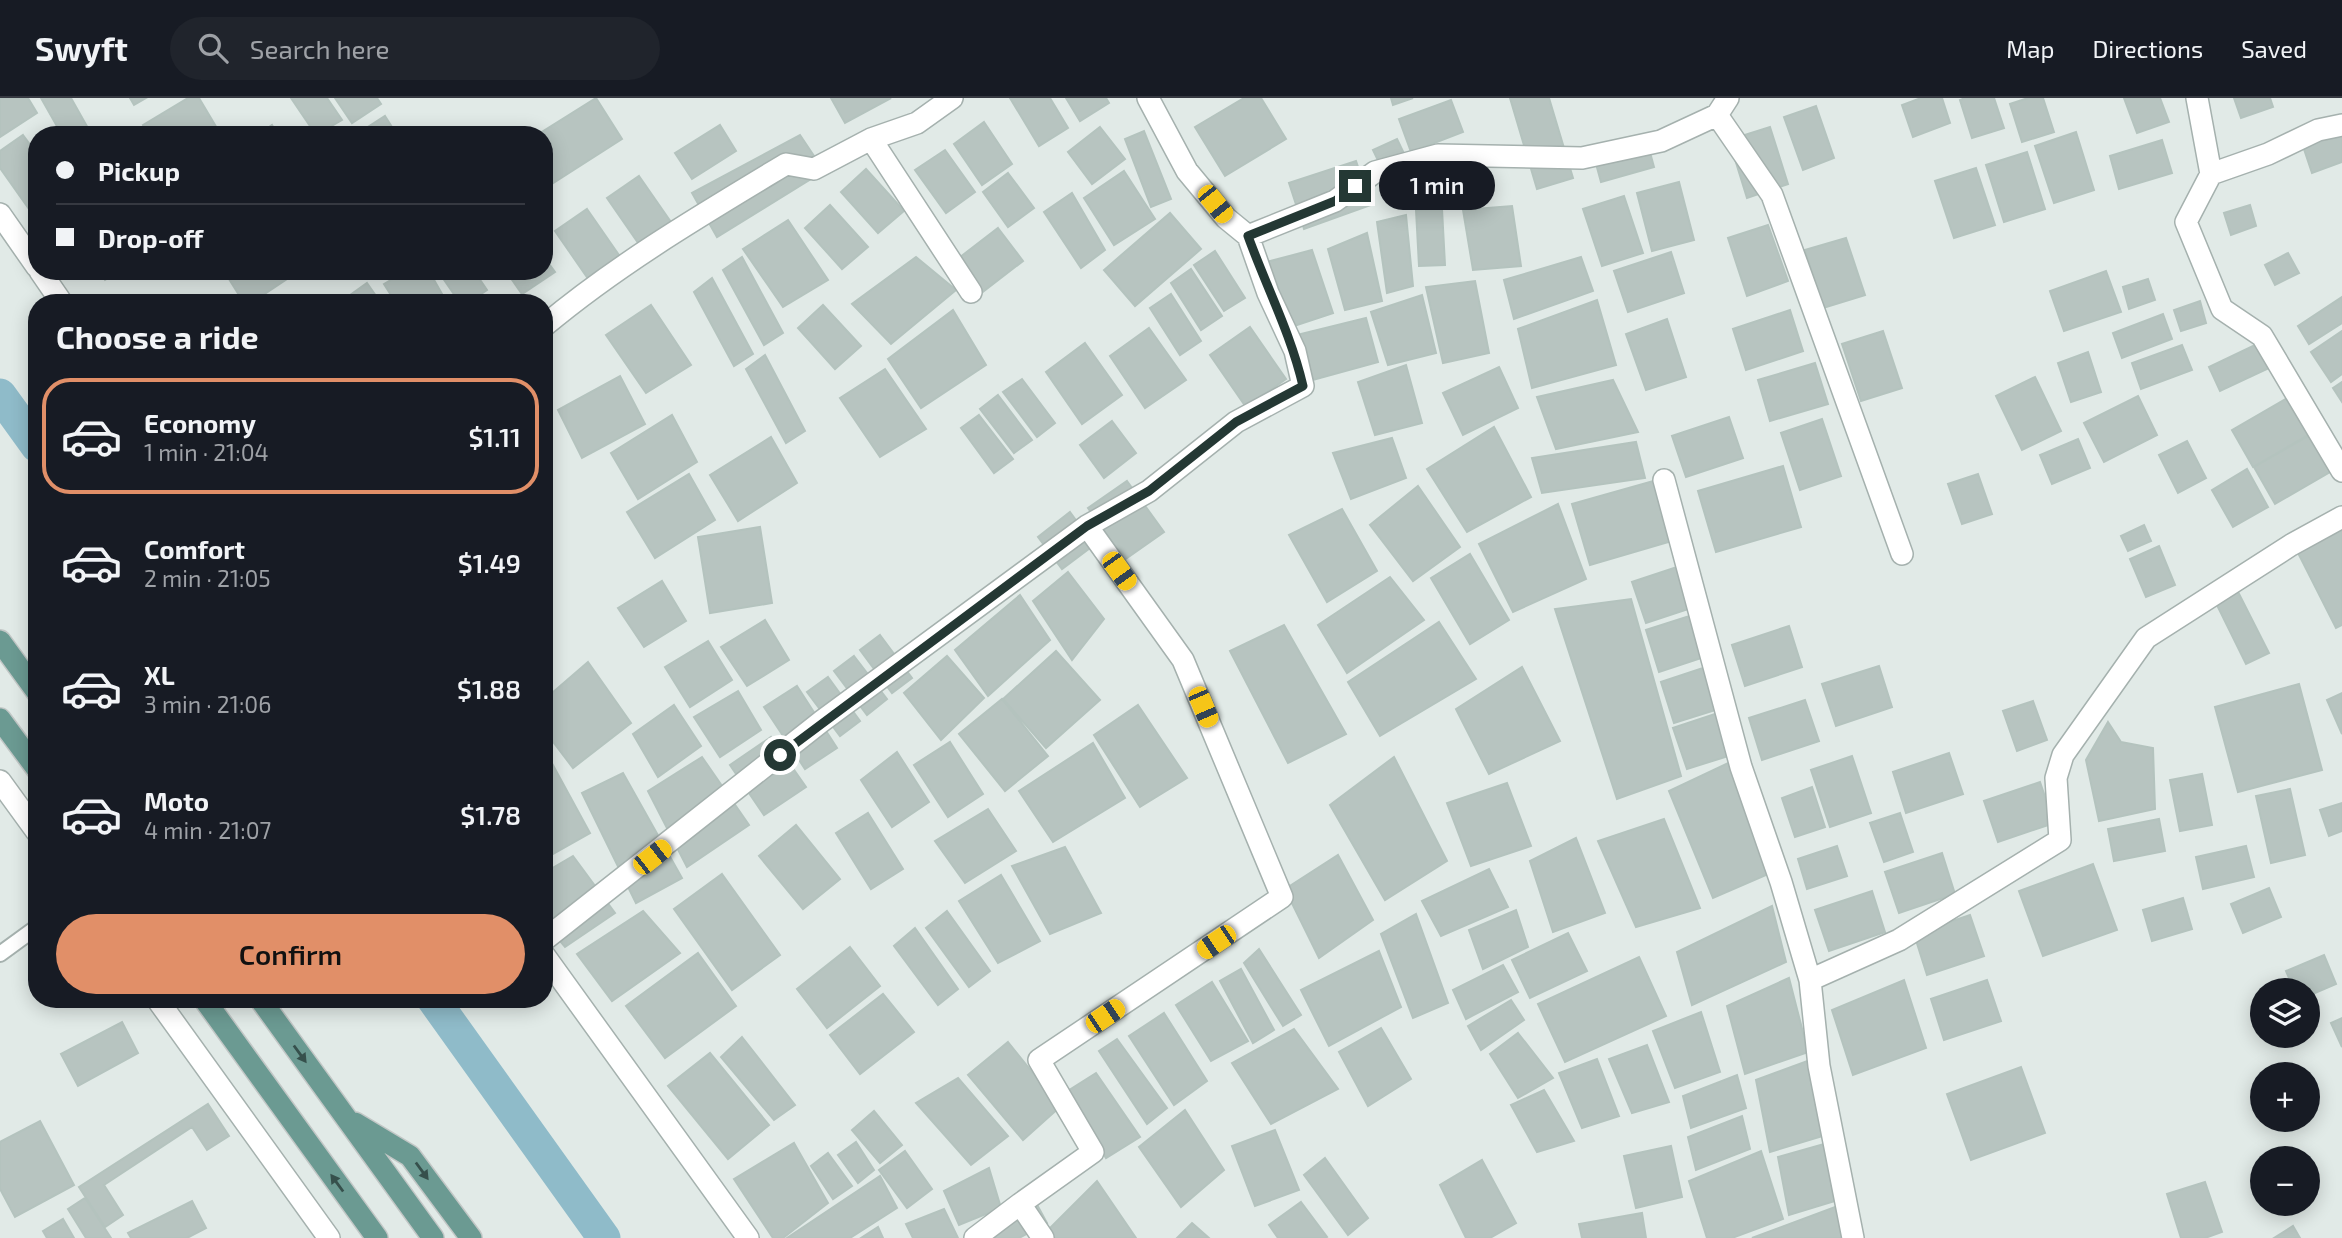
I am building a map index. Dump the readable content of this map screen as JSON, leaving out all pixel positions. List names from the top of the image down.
{
  "page": {
    "header": "Swyft",
    "search": "Search here",
    "nav": ["Map", "Directions", "Saved"],
    "banner": ["Pickup", "Drop-off"],
    "bubble": "1 min",
    "heading": "Choose a ride",
    "list": [
      {
        "name": "Economy",
        "note": "1 min · 21:04",
        "value": "$1.11"
      },
      {
        "name": "Comfort",
        "note": "2 min · 21:05",
        "value": "$1.49"
      },
      {
        "name": "XL",
        "note": "3 min · 21:06",
        "value": "$1.88"
      },
      {
        "name": "Moto",
        "note": "4 min · 21:07",
        "value": "$1.78"
      }
    ],
    "buttons": "Confirm",
    "map_buttons": ["+", "−"]
  }
}
